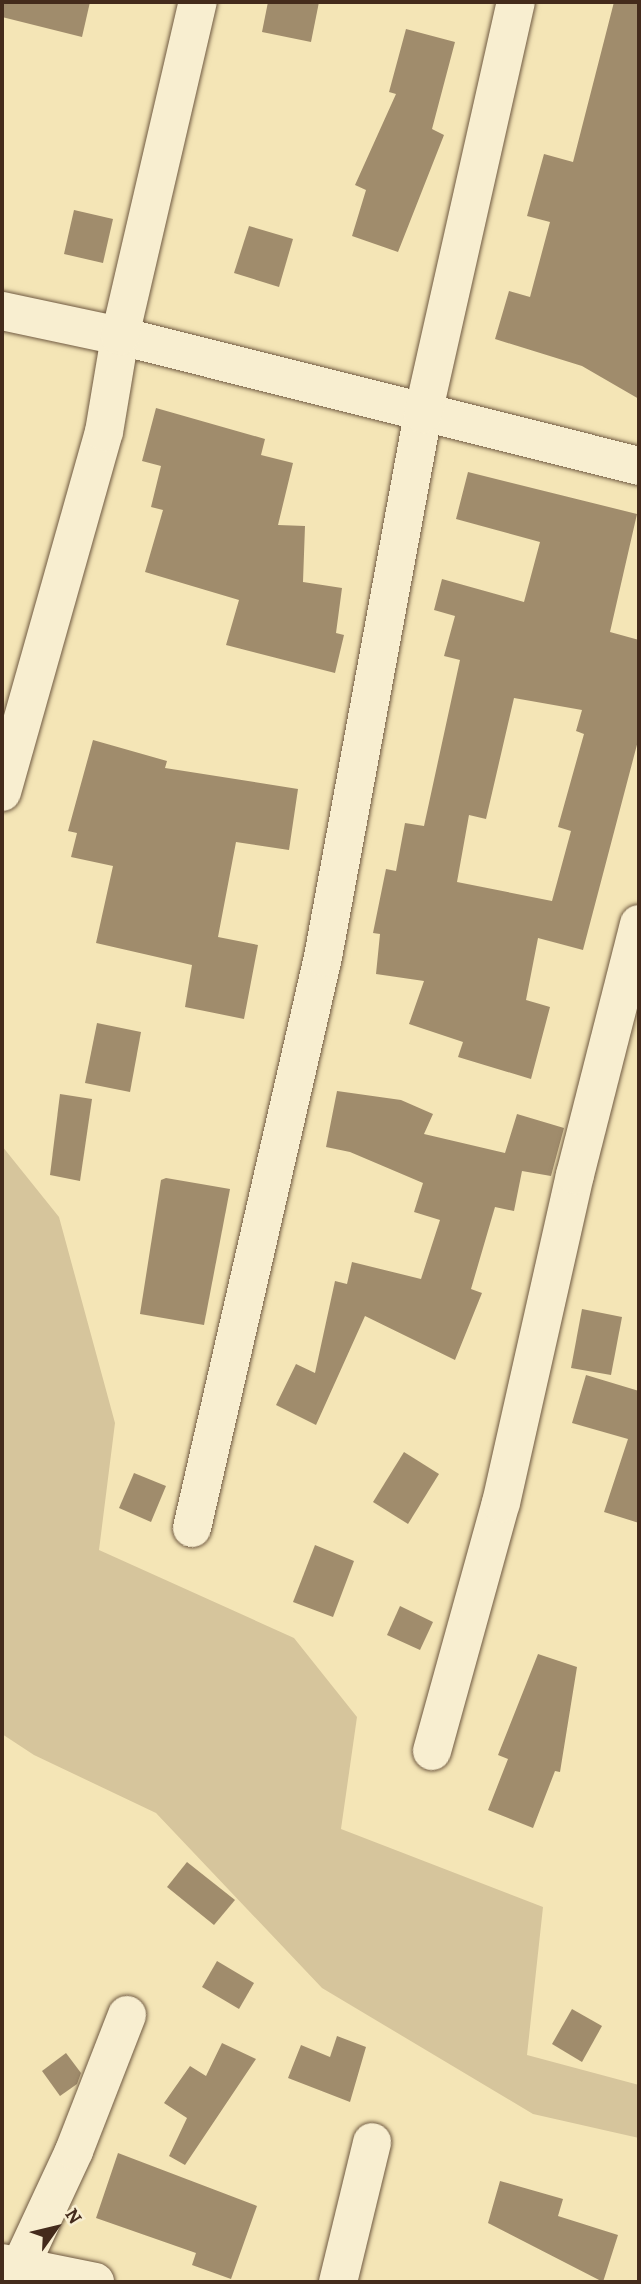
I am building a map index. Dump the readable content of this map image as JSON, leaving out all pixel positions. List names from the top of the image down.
{
  "north": "top right"
}
